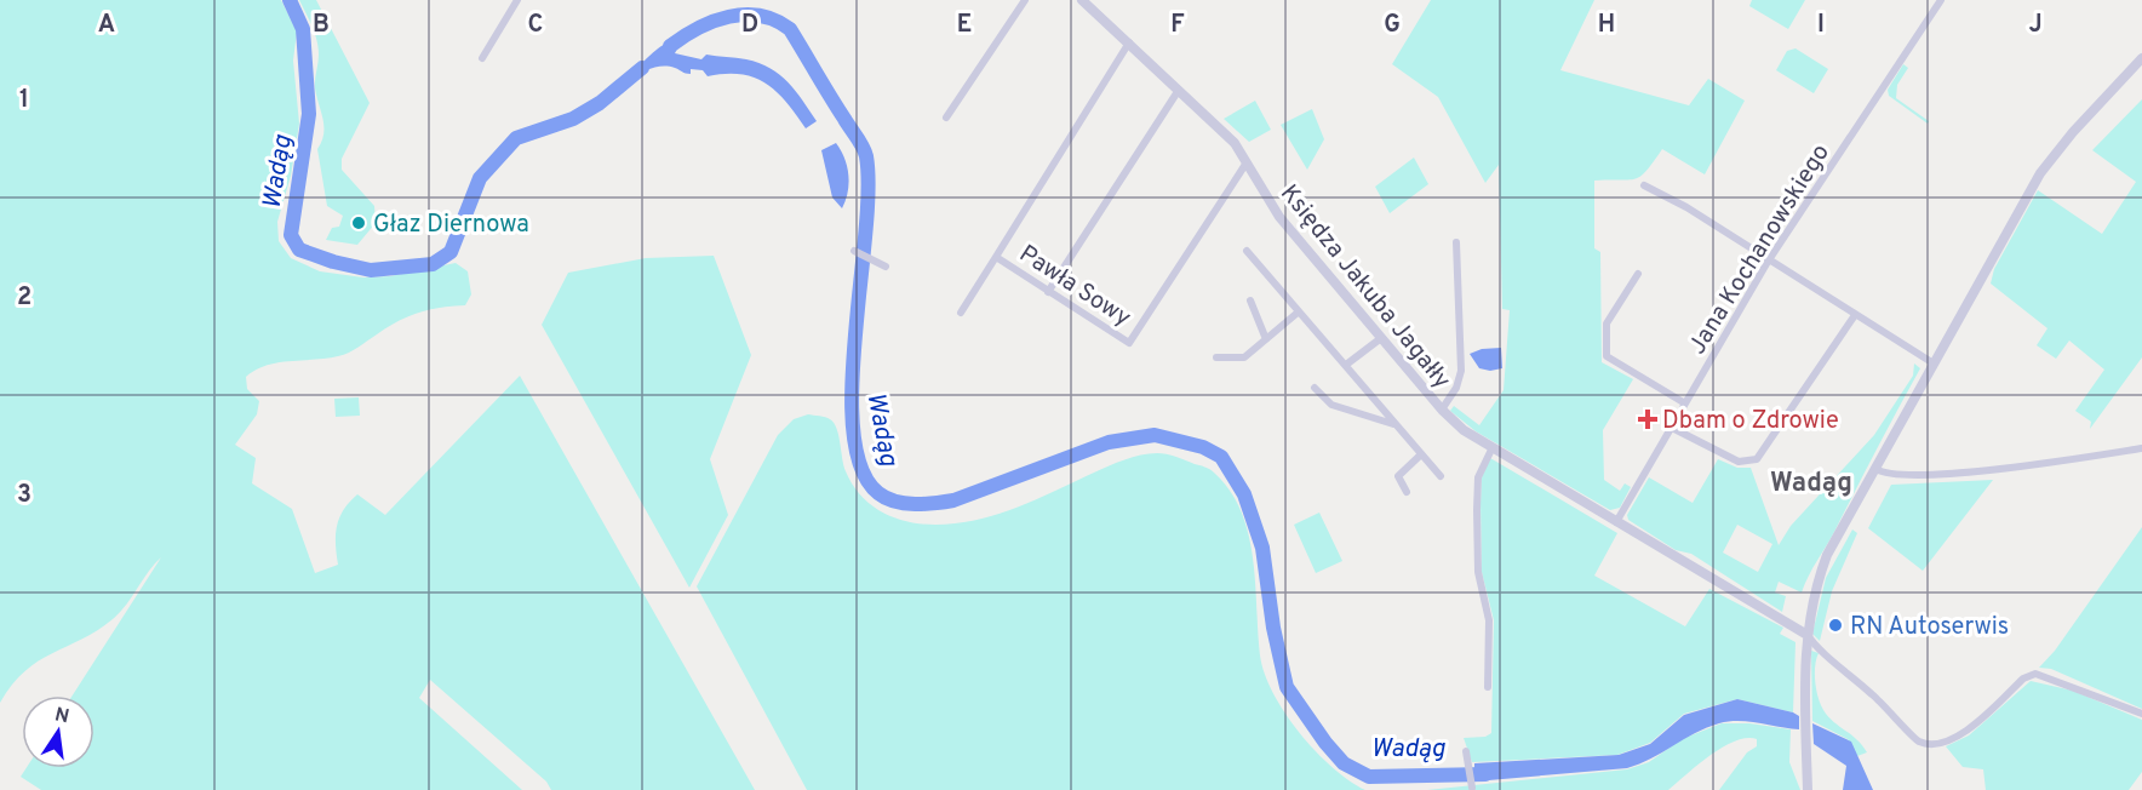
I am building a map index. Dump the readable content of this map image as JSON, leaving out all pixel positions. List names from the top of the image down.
{
  "streets": {
    "street": ["Jana Kochanowskiego", "Pawła Sowy", "Księdza Jakuba Jagałły"]
  },
  "crossings": [
    ["Jana Kochanowskiego", "Księdza Jakuba Jagałły"],
    ["Pawła Sowy", "Księdza Jakuba Jagałły"]
  ],
  "districts": ["Wadąg"],
  "water": ["Wadąg"],
  "places": {
    "other": ["Głaz Diernowa", "RN Autoserwis"],
    "health": ["Dbam o Zdrowie"]
  },
  "north": "top",
  "grid": {
    "columns": [
      "A",
      "B",
      "C",
      "D",
      "E",
      "F",
      "G",
      "H",
      "I",
      "J"
    ],
    "rows": ["1", "2", "3"]
  }
}
